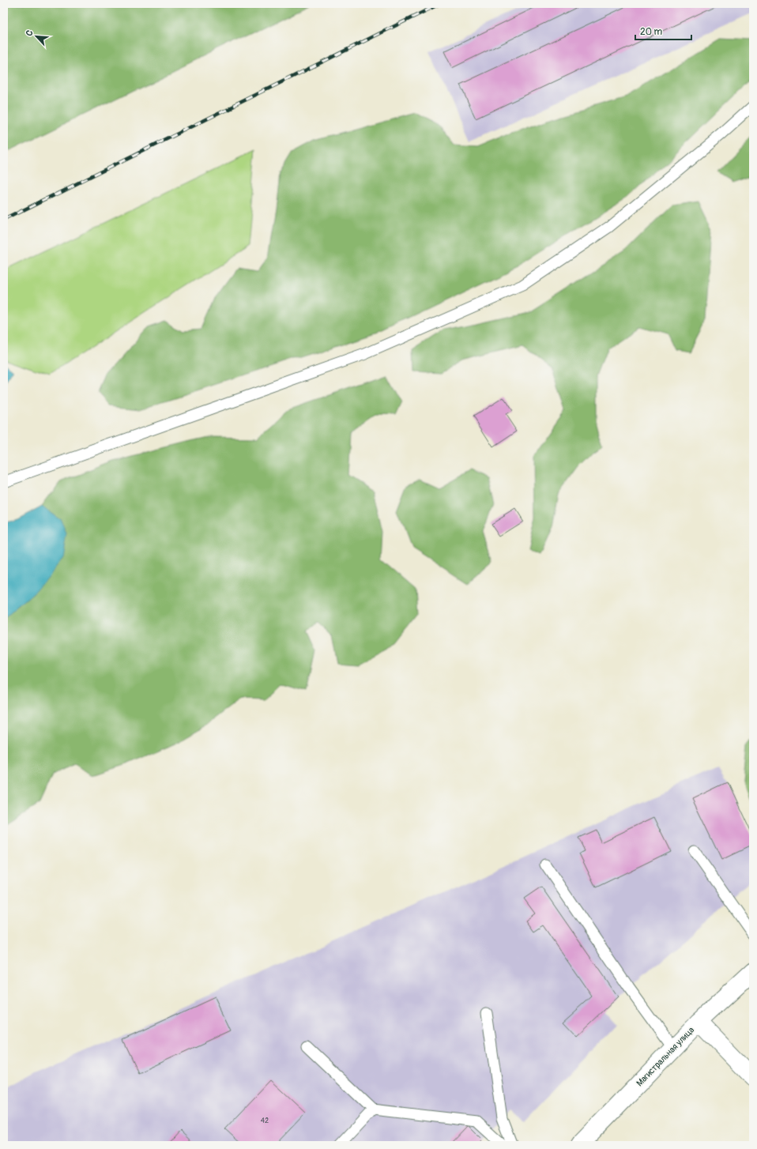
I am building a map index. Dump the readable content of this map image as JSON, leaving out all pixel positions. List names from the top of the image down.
{
  "streets": {
    "main road": ["Магистральная улица"]
  },
  "house_numbers": ["42"],
  "scale_bar": "20 m",
  "north": "top left"
}
